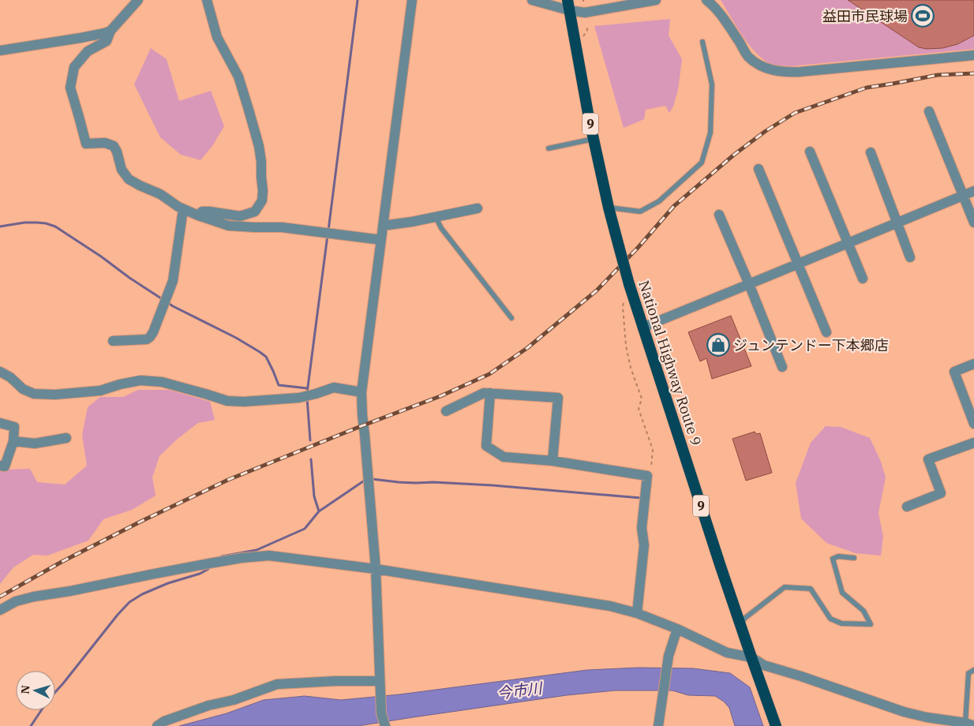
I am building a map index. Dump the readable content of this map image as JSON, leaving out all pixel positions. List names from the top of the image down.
{
  "streets": {
    "highway": ["9", "National Highway Route 9"]
  },
  "water": ["今市川"],
  "places": {
    "sports": ["益田市民球場"],
    "shop": ["ジュンテンドー下本郷店"]
  },
  "north": "left"
}
